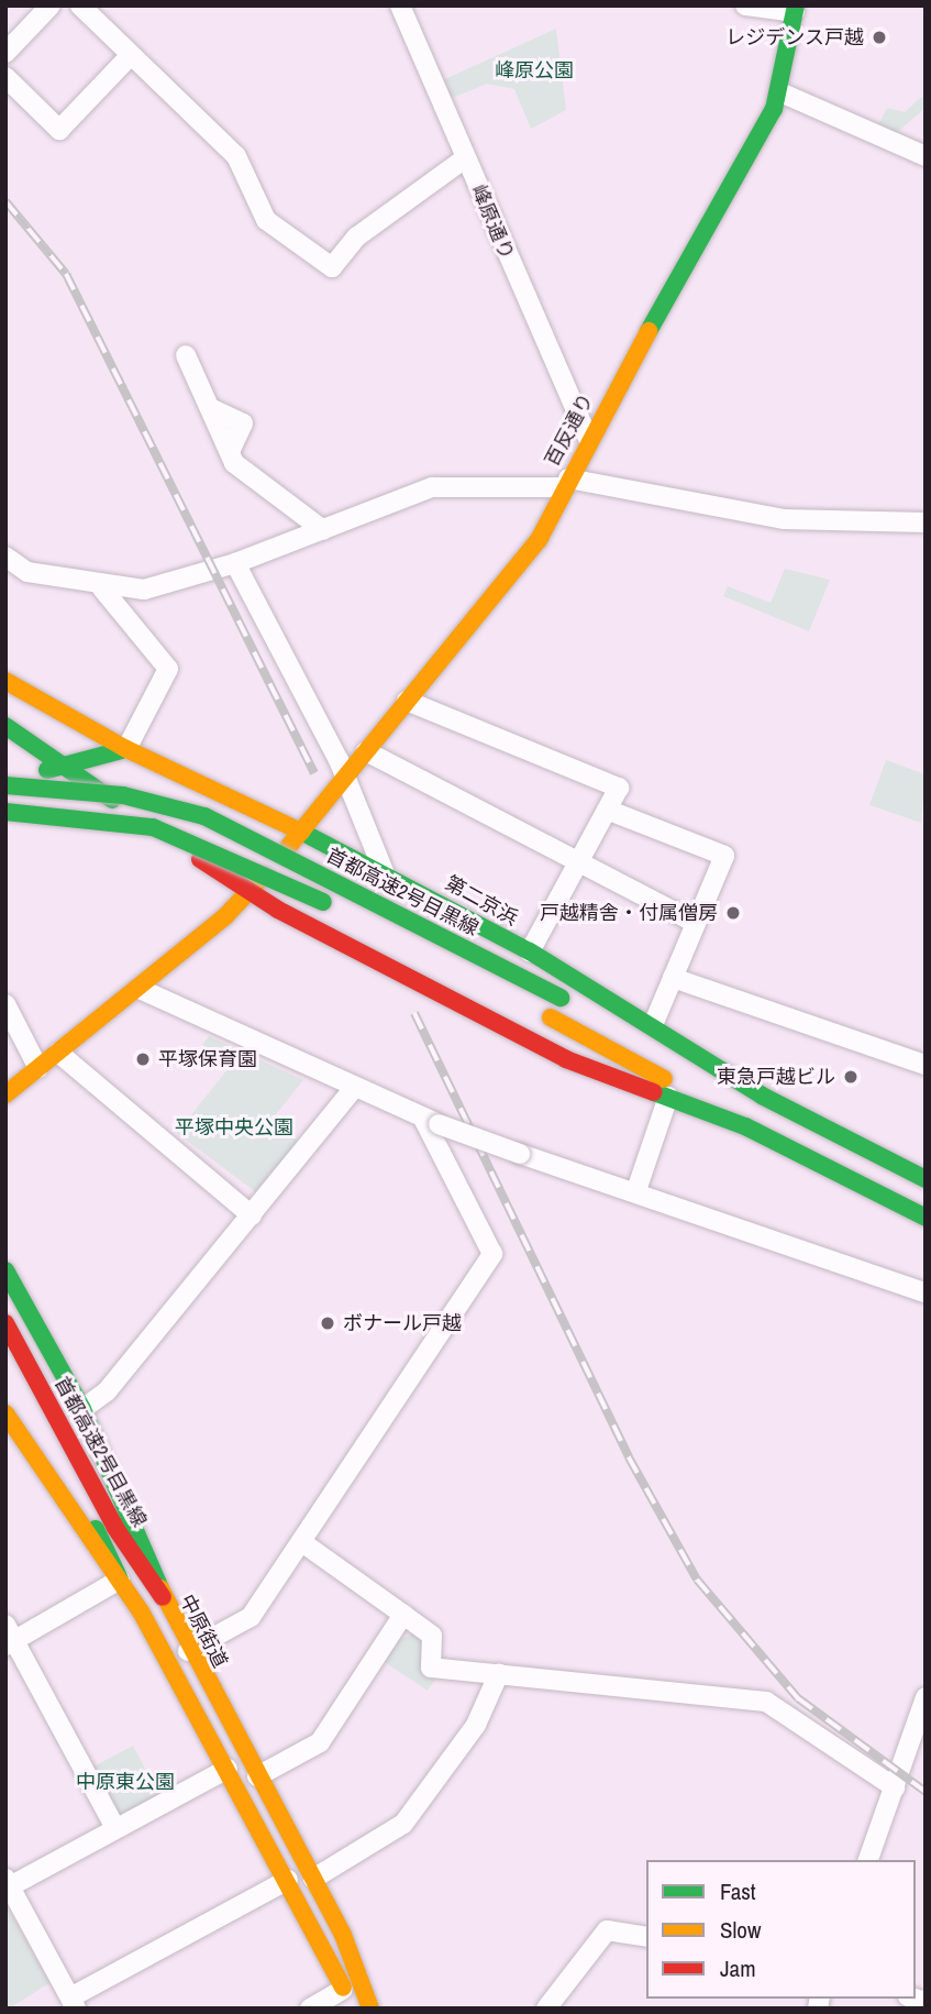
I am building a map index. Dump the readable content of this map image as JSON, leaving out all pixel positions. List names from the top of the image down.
{
  "streets": {
    "main road": [
      "百反通り",
      "首都高速2号目黒線",
      "第二京浜",
      "中原街道"
    ],
    "street": ["峰原通り"]
  },
  "crossings": [
    ["峰原通り", "百反通り"],
    ["百反通り", "第二京浜"],
    ["首都高速2号目黒線", "第二京浜"],
    ["首都高速2号目黒線", "中原街道"]
  ],
  "parks": ["峰原公園", "平塚中央公園", "中原東公園"],
  "places": [
    "レジデンス戸越",
    "戸越精舎・付属僧房",
    "平塚保育園",
    "東急戸越ビル",
    "ボナール戸越"
  ],
  "legend": ["Fast", "Slow", "Jam"]
}
